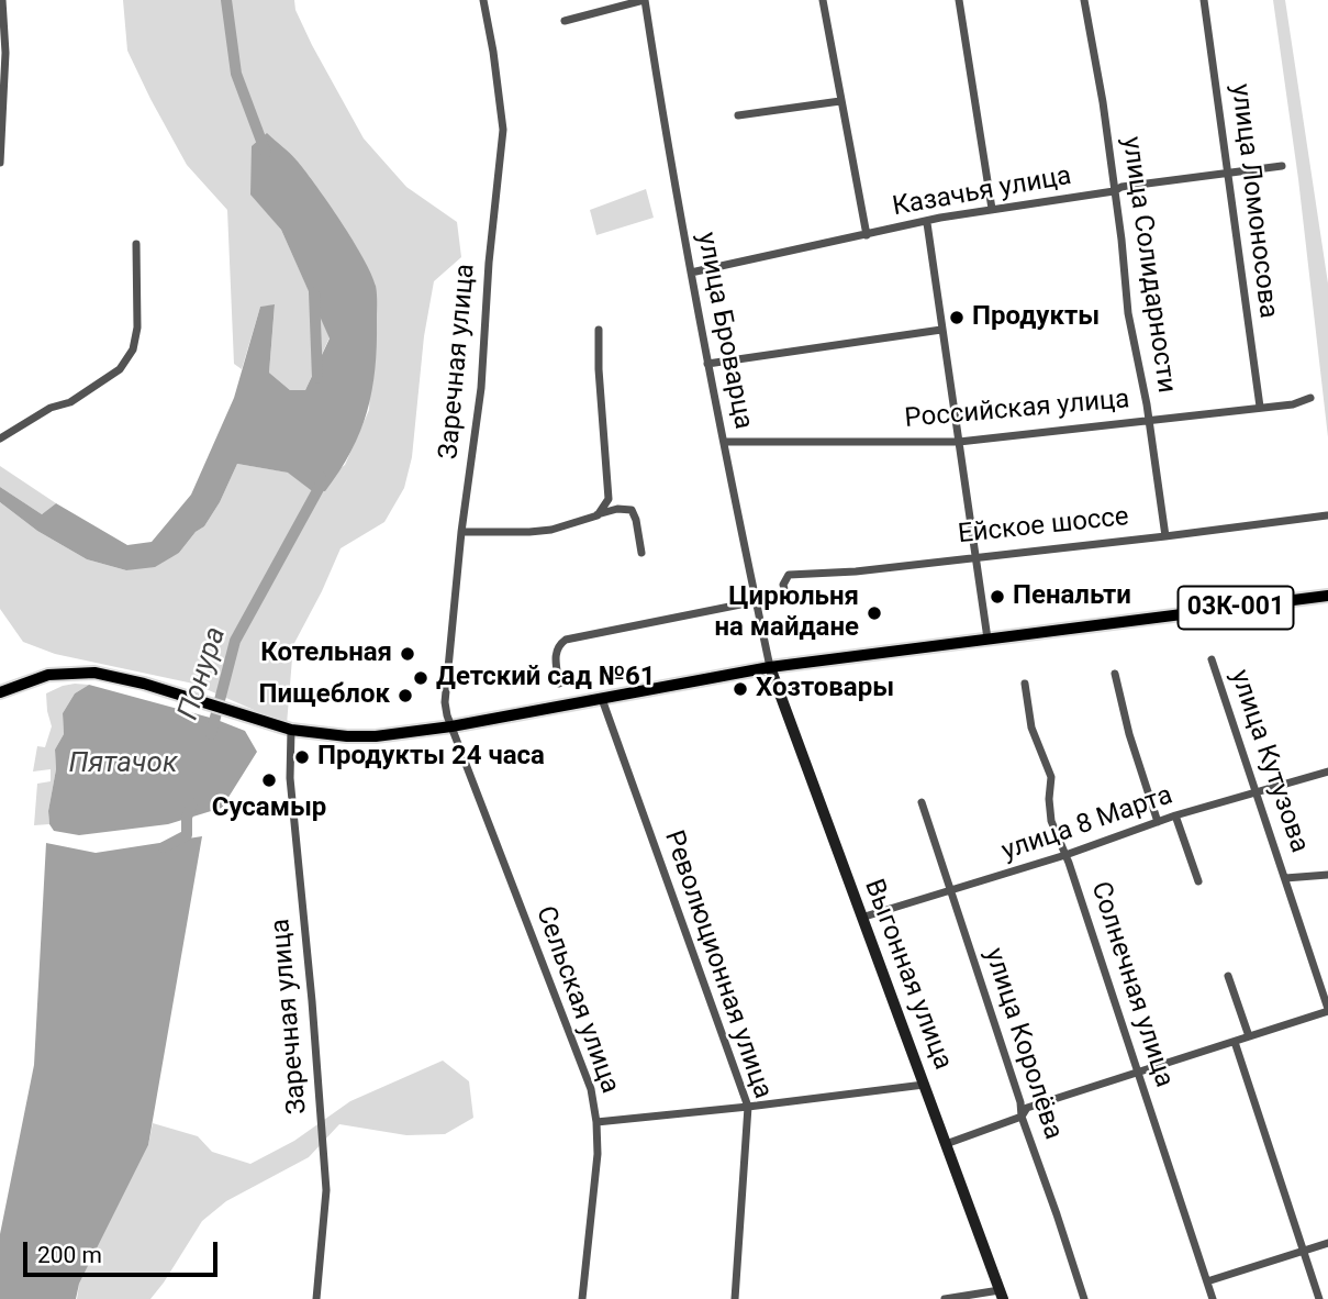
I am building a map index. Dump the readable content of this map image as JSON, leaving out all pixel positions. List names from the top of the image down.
{
  "streets": {
    "main road": ["03К-001"],
    "street": [
      "Казачья улица",
      "улица Ломоносова",
      "улица Солидарности",
      "улица Броварца",
      "Заречная улица",
      "Российская улица",
      "Ейское шоссе",
      "улица Кутузова",
      "улица 8 Марта",
      "Революционная улица",
      "Выгонная улица",
      "Солнечная улица",
      "Сельская улица",
      "улица Королёва"
    ]
  },
  "crossings": [
    ["Казачья улица", "улица Ломоносова"],
    ["Казачья улица", "улица Солидарности"],
    ["Казачья улица", "улица Броварца"],
    ["улица Ломоносова", "Российская улица"],
    ["улица Солидарности", "Российская улица"],
    ["улица Солидарности", "Ейское шоссе"],
    ["улица Броварца", "Российская улица"],
    ["улица Броварца", "03К-001"],
    ["улица Броварца", "Выгонная улица"],
    ["Заречная улица", "03К-001"],
    ["Заречная улица", "Сельская улица"],
    ["03К-001", "Революционная улица"],
    ["03К-001", "Выгонная улица"],
    ["03К-001", "Сельская улица"],
    ["улица Кутузова", "улица 8 Марта"],
    ["улица 8 Марта", "Выгонная улица"],
    ["улица 8 Марта", "Солнечная улица"],
    ["улица 8 Марта", "улица Королёва"]
  ],
  "water": ["Понура", "Пятачок"],
  "places": [
    "Продукты",
    "Пенальти",
    "Цирюльня на майдане",
    "Котельная",
    "Детский сад №61",
    "Хозтовары",
    "Пищеблок",
    "Продукты 24 часа",
    "Сусамыр"
  ],
  "scale_bar": "200 m"
}
